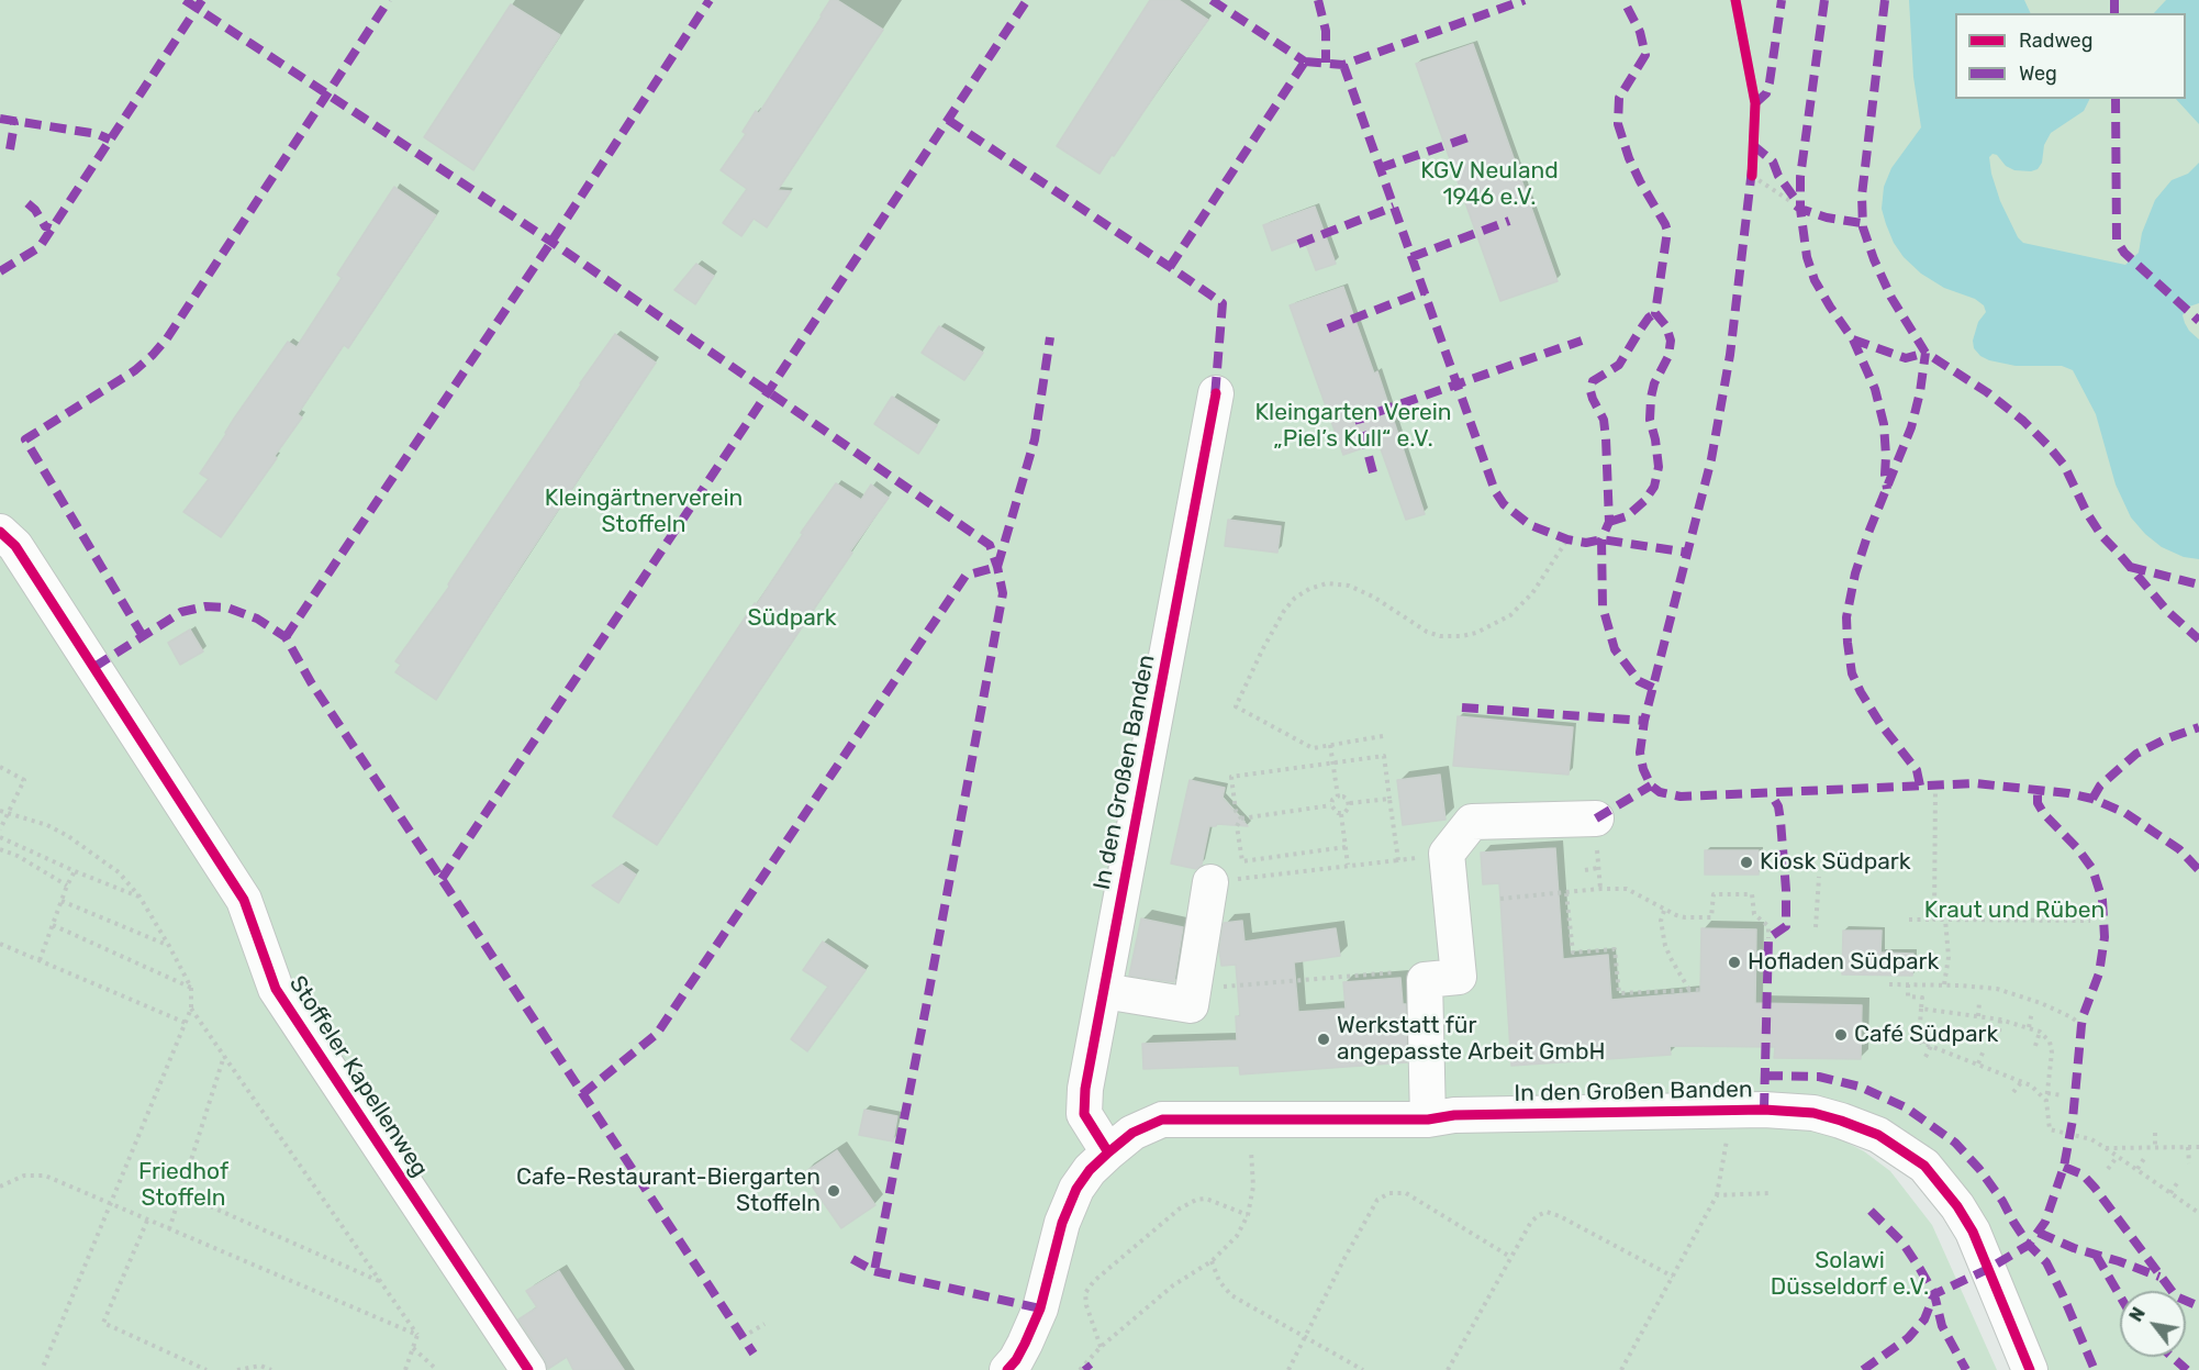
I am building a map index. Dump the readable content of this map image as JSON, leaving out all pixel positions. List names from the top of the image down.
{
  "streets": {
    "street": ["In den Großen Banden", "Stoffeler Kapellenweg"]
  },
  "parks": [
    "KGV Neuland 1946 e.V.",
    "Kleingarten Verein „Piel’s Kull“ e.V.",
    "Kleingärtnerverein Stoffeln",
    "Südpark",
    "Kraut und Rüben",
    "Friedhof Stoffeln",
    "Solawi Düsseldorf e.V."
  ],
  "places": [
    "Kiosk Südpark",
    "Hofladen Südpark",
    "Café Südpark",
    "Werkstatt für angepasste Arbeit GmbH",
    "Cafe-Restaurant-Biergarten Stoffeln"
  ],
  "legend": ["Radweg", "Weg"],
  "north": "top left"
}
